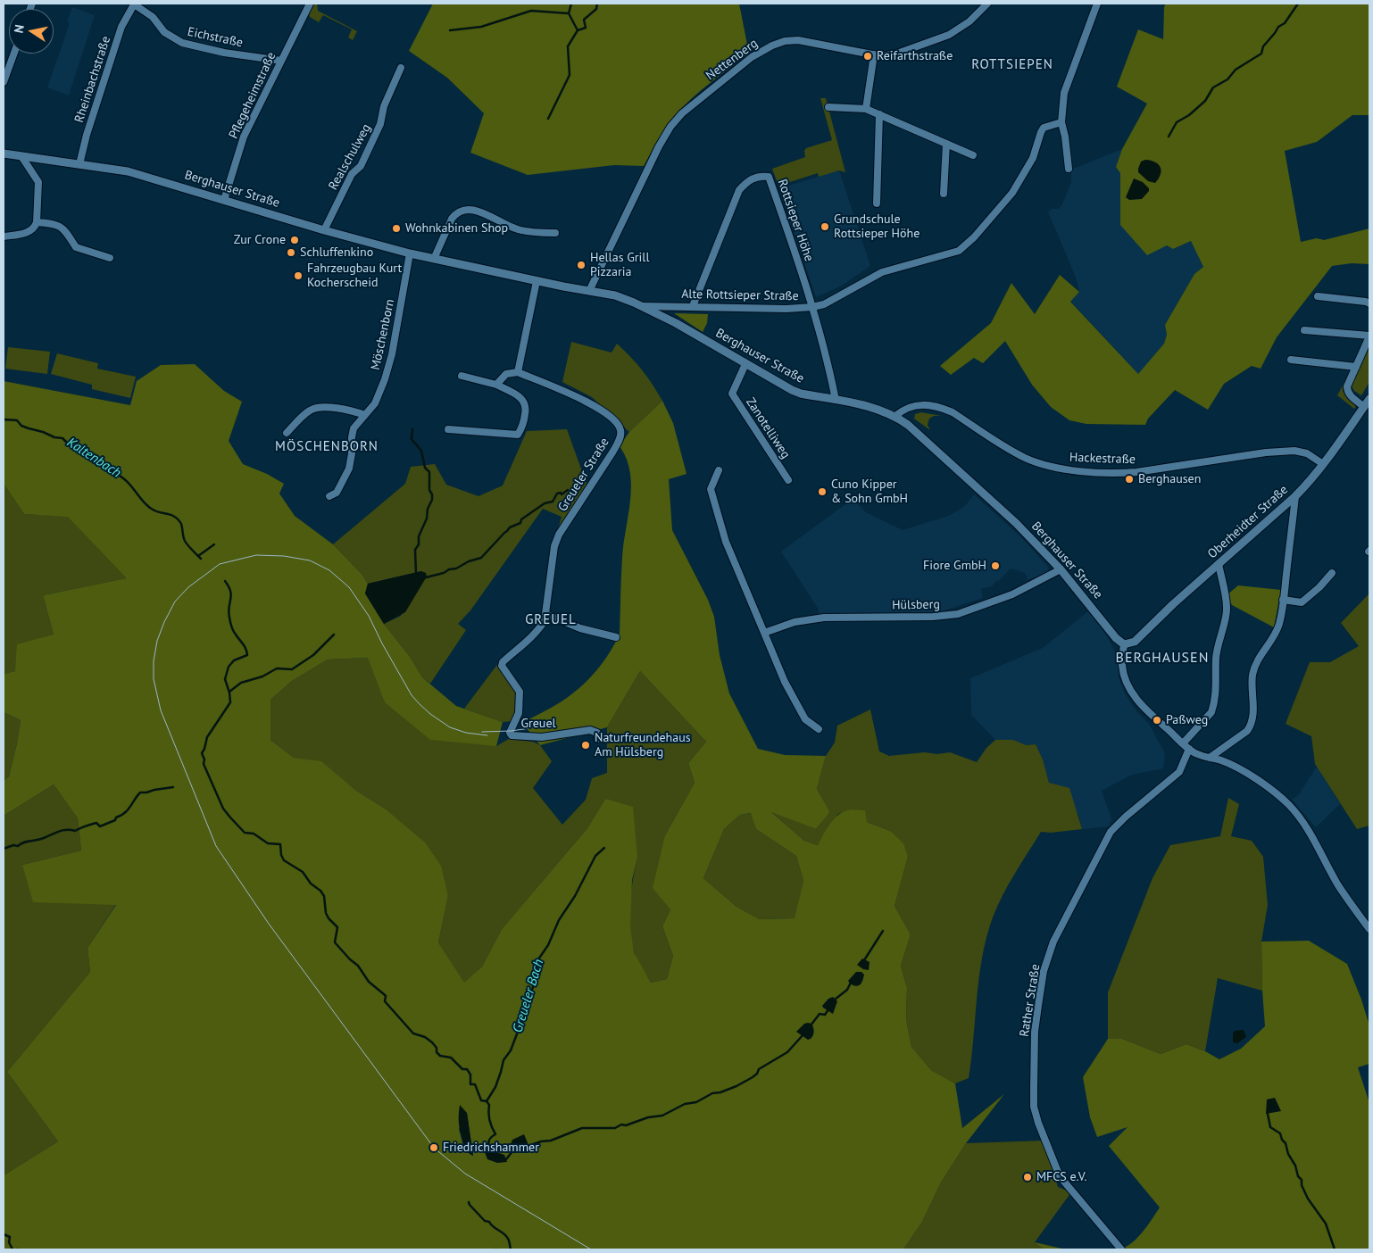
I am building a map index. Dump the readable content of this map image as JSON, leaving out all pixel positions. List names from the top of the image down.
{
  "streets": {
    "street": [
      "Eichstraße",
      "Nettenberg",
      "Rheinbachstraße",
      "Pflegeheimstraße",
      "Realschulweg",
      "Berghauser Straße",
      "Rottsieper Höhe",
      "Alte Rottsieper Straße",
      "Möschenborn",
      "Zanotelliweg",
      "Hackestraße",
      "Greueler Straße",
      "Oberheidter Straße",
      "Hülsberg",
      "Greuel",
      "Rather Straße"
    ]
  },
  "crossings": [
    ["Eichstraße", "Rheinbachstraße"],
    ["Eichstraße", "Pflegeheimstraße"],
    ["Nettenberg", "Berghauser Straße"],
    ["Rheinbachstraße", "Berghauser Straße"],
    ["Pflegeheimstraße", "Berghauser Straße"],
    ["Realschulweg", "Berghauser Straße"],
    ["Berghauser Straße", "Rottsieper Höhe"],
    ["Berghauser Straße", "Alte Rottsieper Straße"],
    ["Berghauser Straße", "Möschenborn"],
    ["Berghauser Straße", "Zanotelliweg"],
    ["Berghauser Straße", "Hackestraße"],
    ["Berghauser Straße", "Oberheidter Straße"],
    ["Berghauser Straße", "Hülsberg"],
    ["Rottsieper Höhe", "Alte Rottsieper Straße"],
    ["Hackestraße", "Oberheidter Straße"],
    ["Greueler Straße", "Greuel"]
  ],
  "districts": [
    "ROTTSIEPEN",
    "MÖSCHENBORN",
    "GREUEL",
    "BERGHAUSEN"
  ],
  "water": ["Kaltenbach", "Greueler Bach"],
  "places": [
    "Reifarthstraße",
    "Grundschule Rottsieper Höhe",
    "Wohnkabinen Shop",
    "Zur Crone",
    "Schluffenkino",
    "Hellas Grill Pizzaria",
    "Fahrzeugbau Kurt Kocherscheid",
    "Berghausen",
    "Cuno Kipper & Sohn GmbH",
    "Fiore GmbH",
    "Paßweg",
    "Naturfreundehaus Am Hülsberg",
    "Friedrichshammer",
    "MFCS e.V."
  ],
  "north": "left"
}
